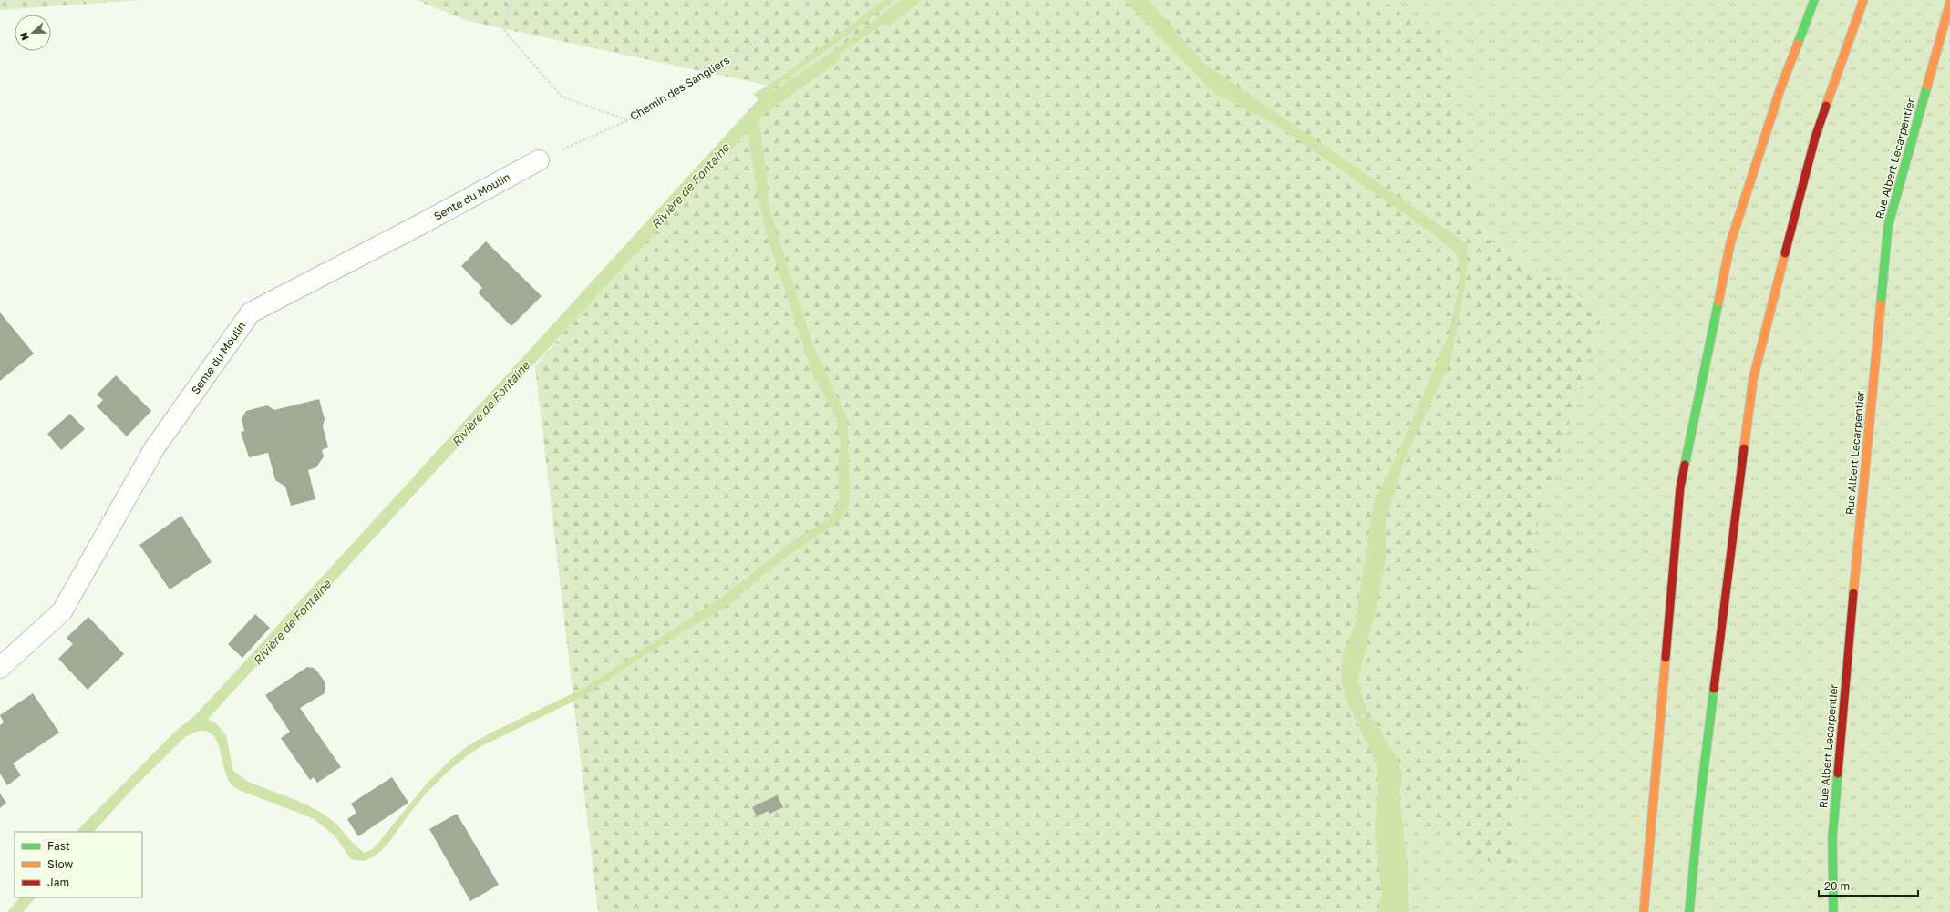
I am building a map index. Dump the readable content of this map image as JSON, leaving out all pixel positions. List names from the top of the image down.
{
  "streets": {
    "main road": ["Rue Albert Lecarpentier"],
    "street": ["Sente du Moulin"],
    "path": ["Chemin des Sangliers"]
  },
  "crossings": [
    ["Chemin des Sangliers", "Sente du Moulin"]
  ],
  "water": ["Rivière de Fontaine"],
  "legend": ["Fast", "Slow", "Jam"],
  "scale_bar": "20 m",
  "north": "left"
}
